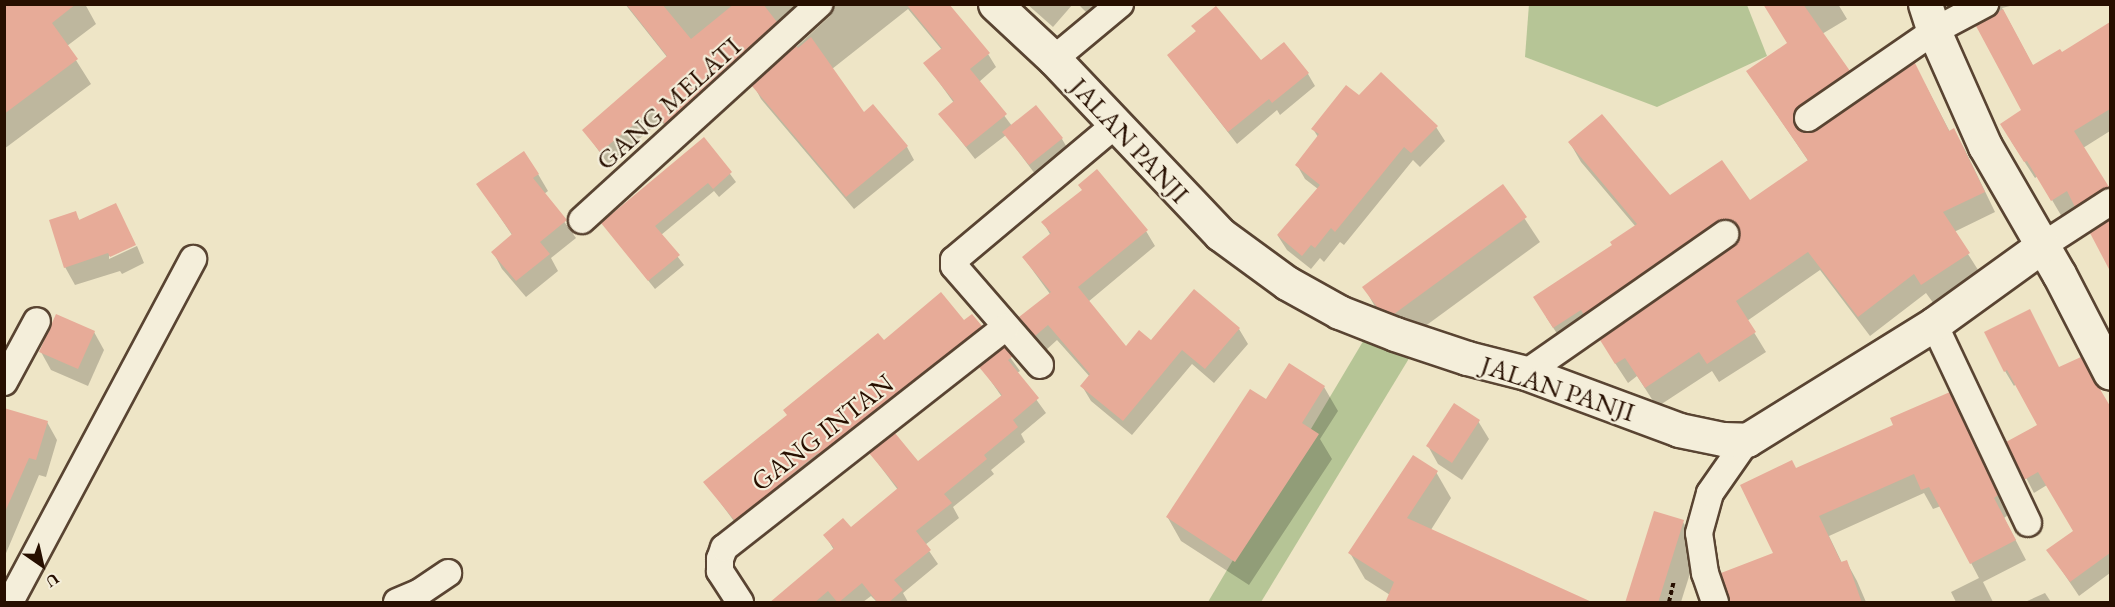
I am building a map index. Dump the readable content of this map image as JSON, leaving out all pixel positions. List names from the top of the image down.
{
  "streets": {
    "street": ["GANG MELATI", "JALAN PANJI", "GANG INTAN"]
  },
  "north": "bottom right"
}
